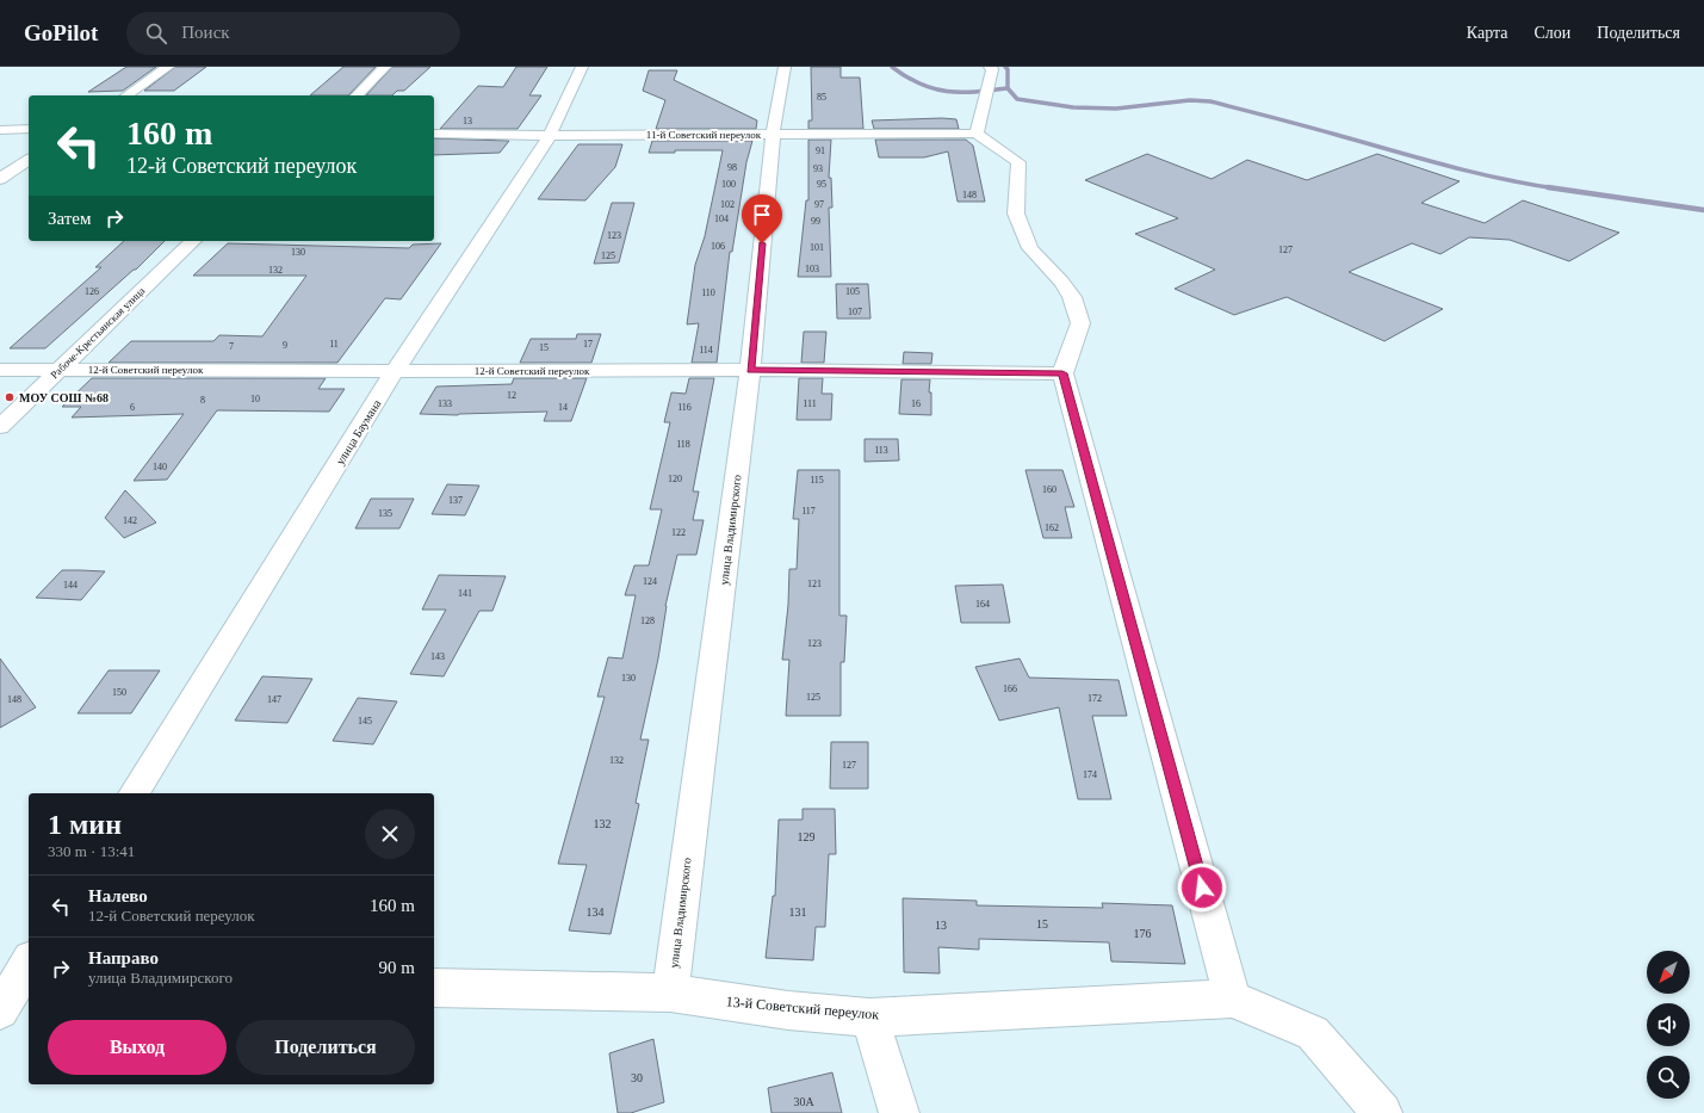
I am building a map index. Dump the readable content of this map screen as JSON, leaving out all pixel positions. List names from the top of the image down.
{
  "streets": {
    "street": [
      "11-й Советский переулок",
      "Рабоче-Крестьянская улица",
      "12-й Советский переулок",
      "улица Баумана",
      "улица Владимирского",
      "13-й Советский переулок"
    ]
  },
  "crossings": [
    ["11-й Советский переулок", "улица Баумана"],
    ["11-й Советский переулок", "улица Владимирского"],
    ["Рабоче-Крестьянская улица", "12-й Советский переулок"],
    ["12-й Советский переулок", "улица Баумана"],
    ["12-й Советский переулок", "улица Владимирского"],
    ["улица Владимирского", "13-й Советский переулок"]
  ],
  "places": ["МОУ СОШ №68"],
  "house_numbers": [
    "85",
    "13",
    "91",
    "98",
    "93",
    "100",
    "95",
    "148",
    "102",
    "97",
    "104",
    "99",
    "123",
    "106",
    "101",
    "127",
    "130",
    "125",
    "103",
    "132",
    "126",
    "105",
    "110",
    "107",
    "11",
    "17",
    "9",
    "7",
    "15",
    "114",
    "12",
    "10",
    "8",
    "133",
    "111",
    "16",
    "6",
    "14",
    "116",
    "118",
    "113",
    "140",
    "120",
    "115",
    "160",
    "137",
    "117",
    "135",
    "142",
    "162",
    "122",
    "124",
    "121",
    "144",
    "141",
    "164",
    "128",
    "123",
    "143",
    "130",
    "166",
    "150",
    "125",
    "172",
    "148",
    "147",
    "145",
    "132",
    "127",
    "174",
    "132",
    "129",
    "134",
    "131",
    "15",
    "13",
    "176",
    "30",
    "30А"
  ],
  "north": "bottom left",
  "page": {
    "header": "GoPilot",
    "search": "Поиск",
    "nav": ["Карта", "Слои", "Поделиться"],
    "turn": ["160 m", "12-й Советский переулок"],
    "then": "Затем",
    "heading": ["1 мин", "330 m · 13:41"],
    "list": [
      {
        "name": "Налево",
        "note": "12-й Советский переулок",
        "value": "160 m"
      },
      {
        "name": "Направо",
        "note": "улица Владимирского",
        "value": "90 m"
      }
    ],
    "buttons": ["Выход", "Поделиться"]
  }
}
